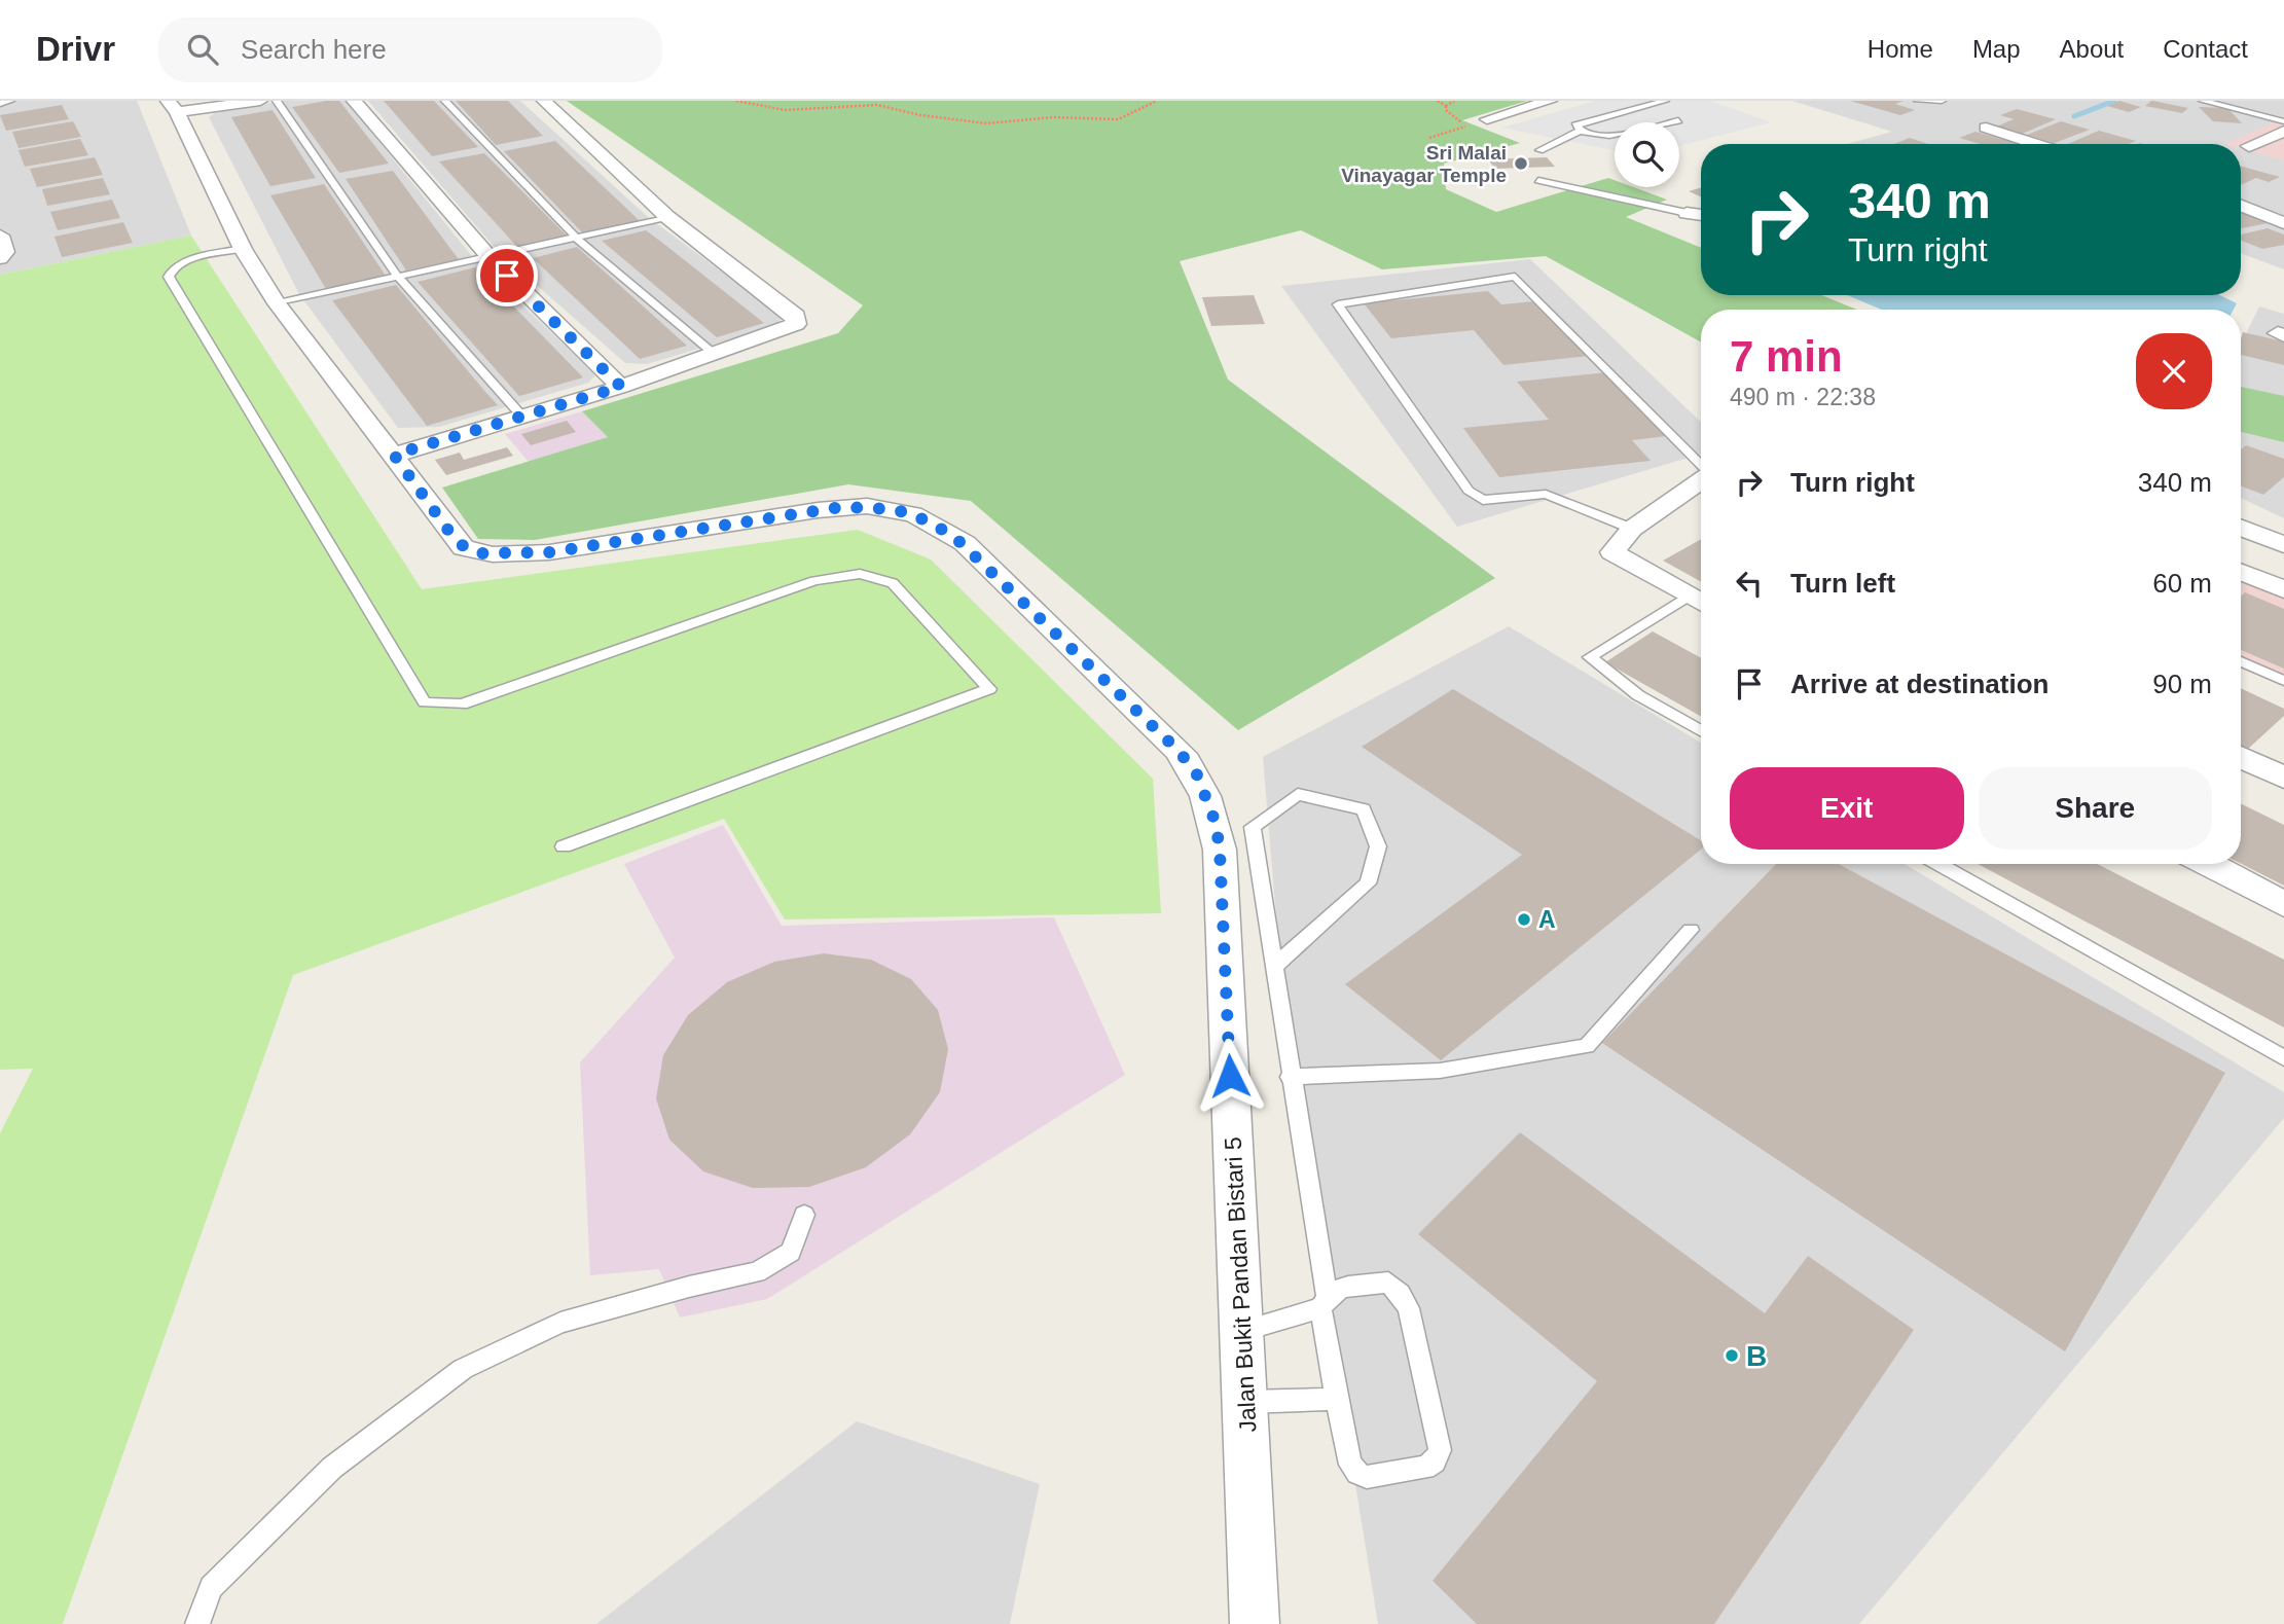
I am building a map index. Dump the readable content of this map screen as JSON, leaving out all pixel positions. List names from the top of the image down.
{
  "streets": {
    "street": ["Jalan Bukit Pandan Bistari 5"]
  },
  "places": ["Sri Malai Vinayagar Temple", "A", "B"],
  "page": {
    "header": "Drivr",
    "search": "Search here",
    "nav": [
      "Home",
      "Map",
      "About",
      "Contact"
    ],
    "turn": ["340 m", "Turn right"],
    "heading": ["7 min", "490 m · 22:38"],
    "list": [
      {
        "name": "Turn right",
        "value": "340 m"
      },
      {
        "name": "Turn left",
        "value": "60 m"
      },
      {
        "name": "Arrive at destination",
        "value": "90 m"
      }
    ],
    "buttons": ["Exit", "Share"]
  }
}
